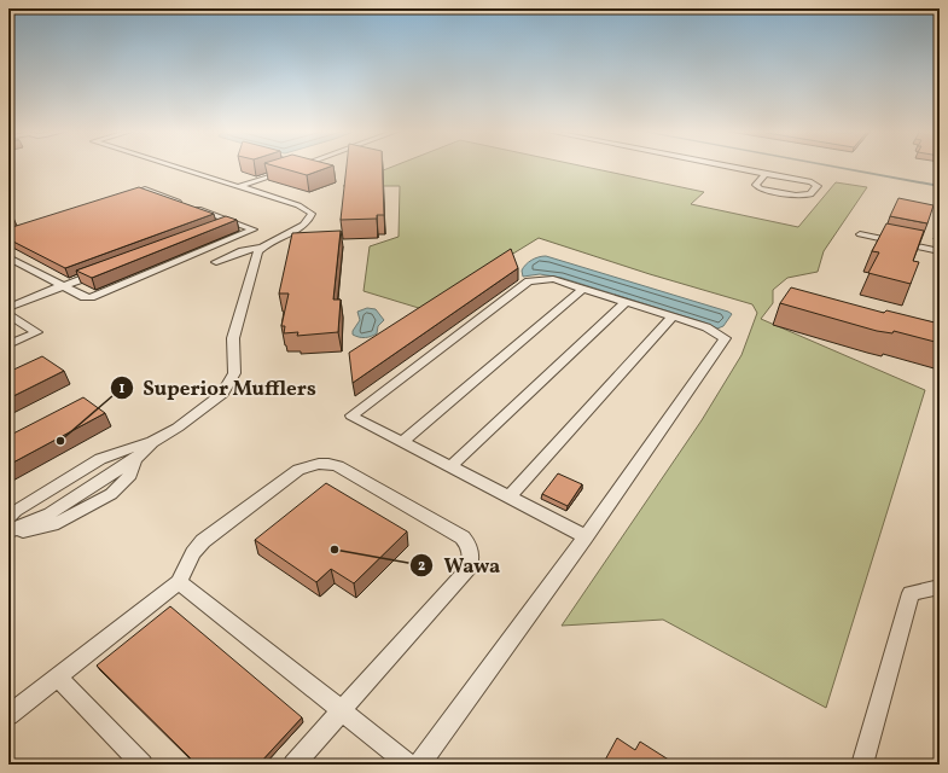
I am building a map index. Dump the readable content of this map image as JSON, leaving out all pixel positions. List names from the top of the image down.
{
  "places": ["Superior Mufflers", "Wawa"]
}
